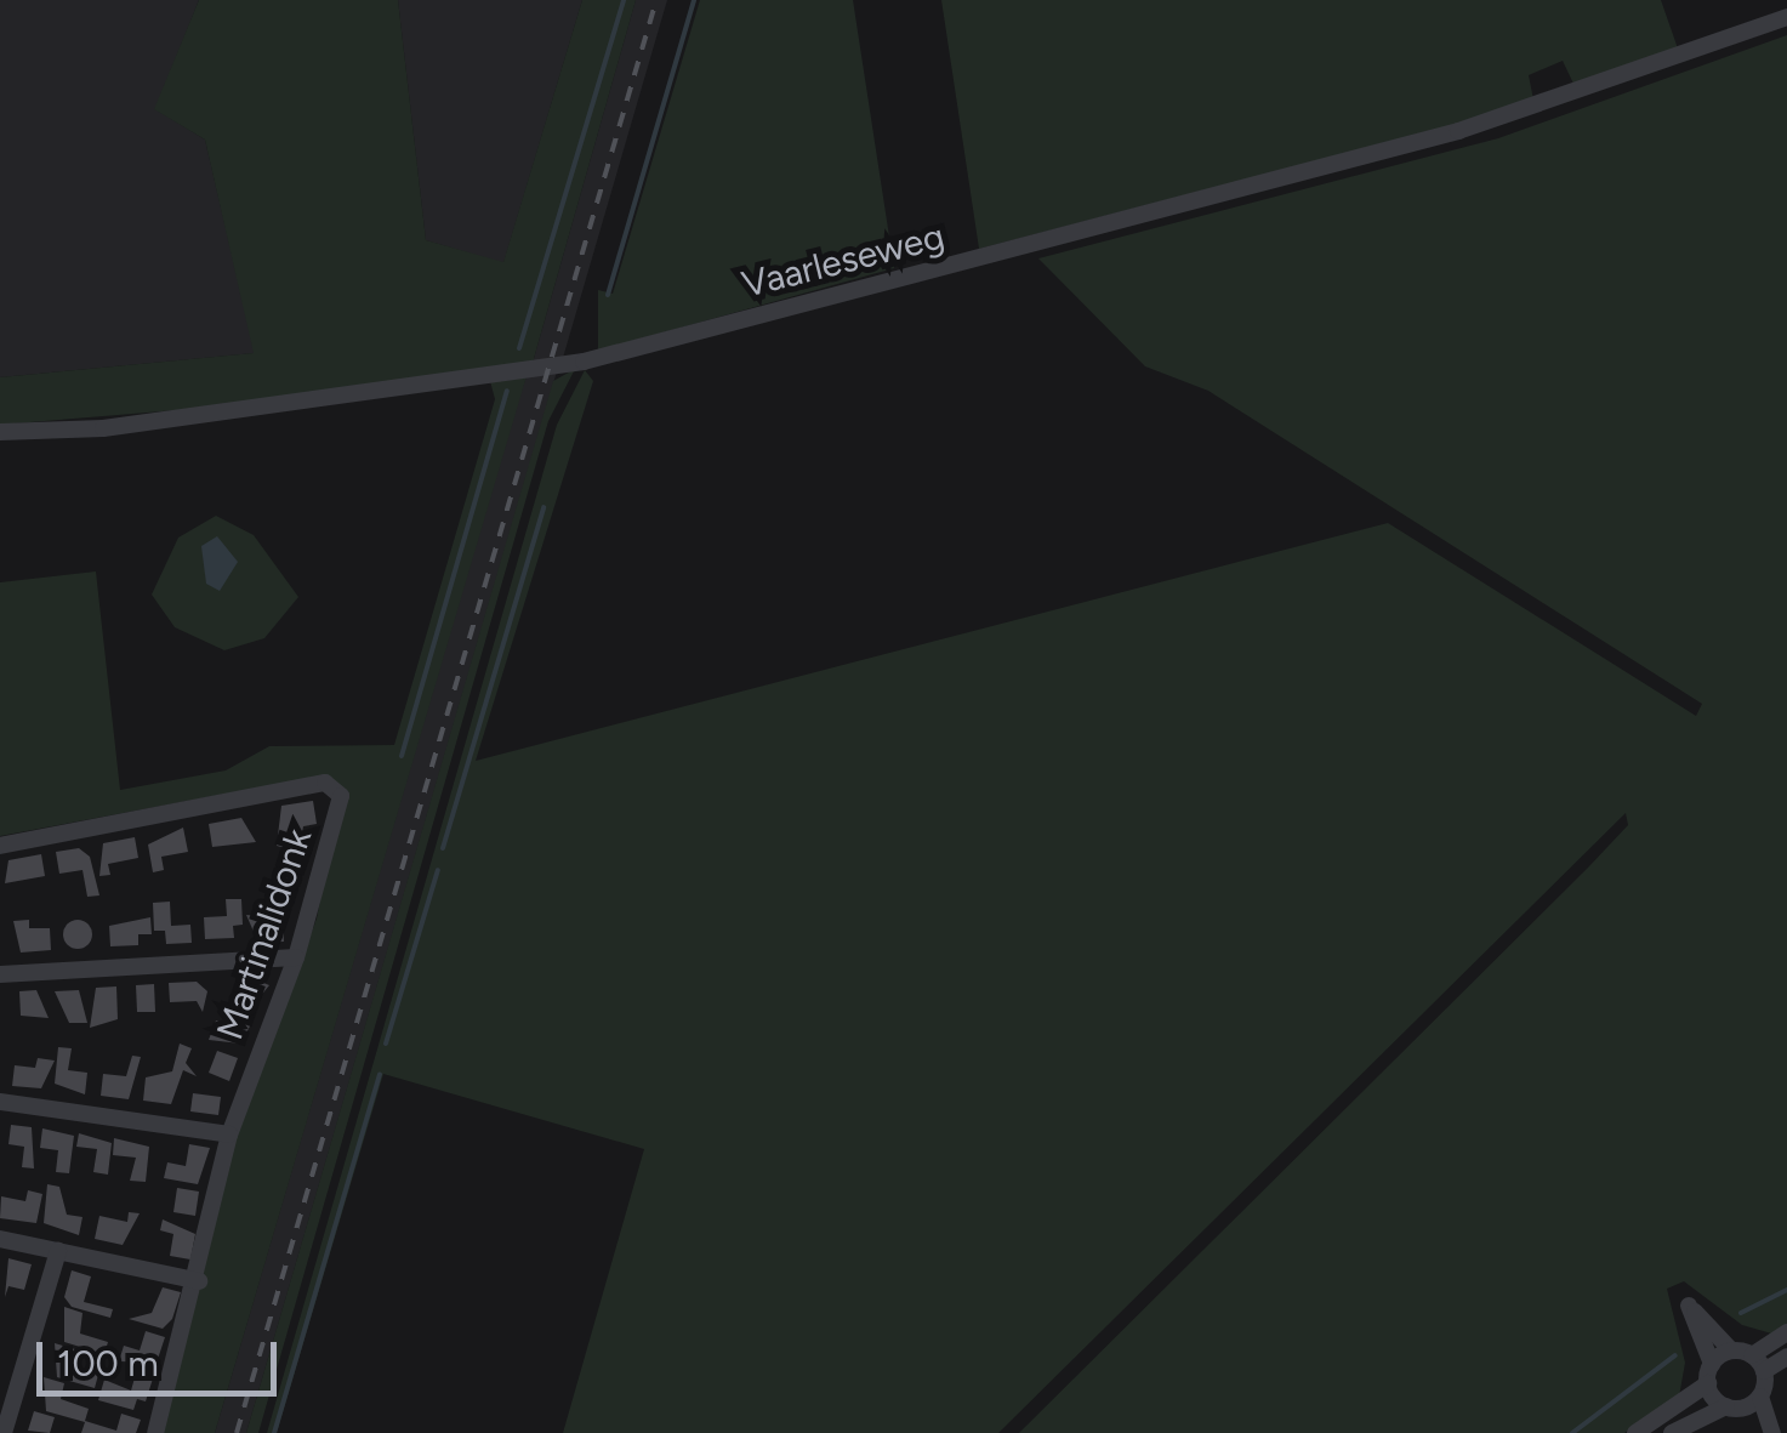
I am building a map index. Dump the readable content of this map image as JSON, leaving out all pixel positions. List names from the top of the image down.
{
  "streets": {
    "street": ["Vaarleseweg", "Martinalidonk"]
  },
  "scale_bar": "100 m"
}
